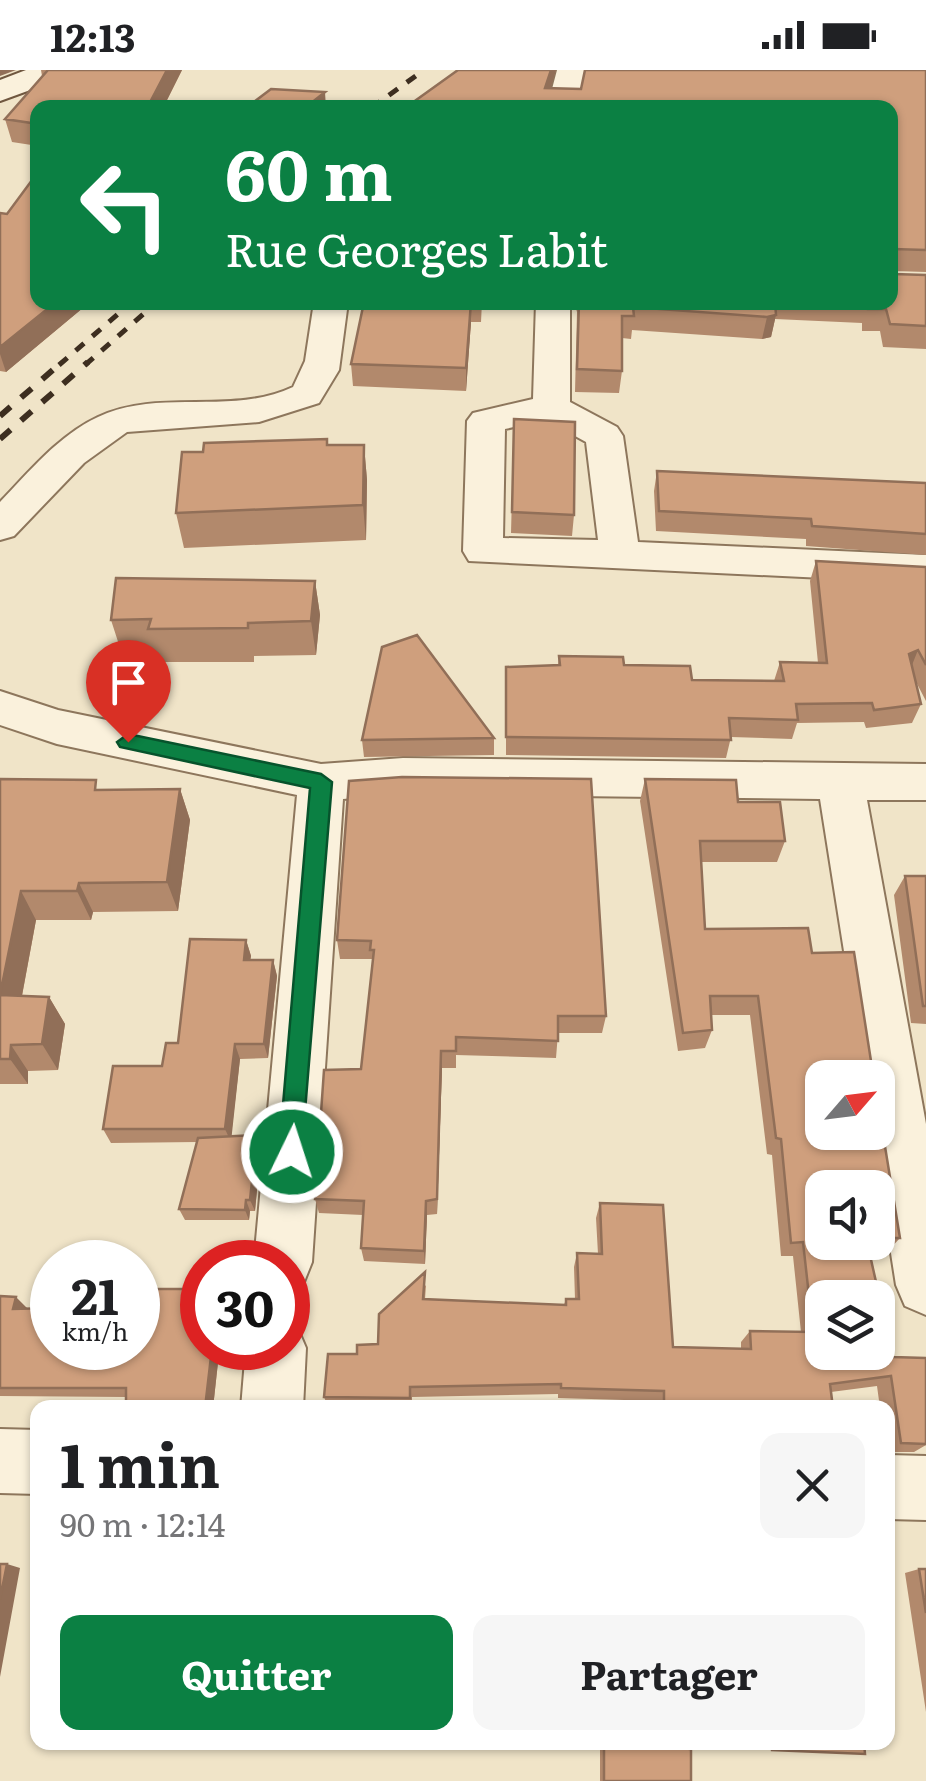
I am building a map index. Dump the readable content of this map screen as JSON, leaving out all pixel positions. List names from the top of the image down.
{
  "north": "top right",
  "page": {
    "status": "12:13",
    "turn": ["60 m", "Rue Georges Labit"],
    "speed": "21 km/h",
    "limit": "30",
    "heading": ["1 min", "90 m · 12:14"],
    "buttons": ["Quitter", "Partager"]
  }
}
